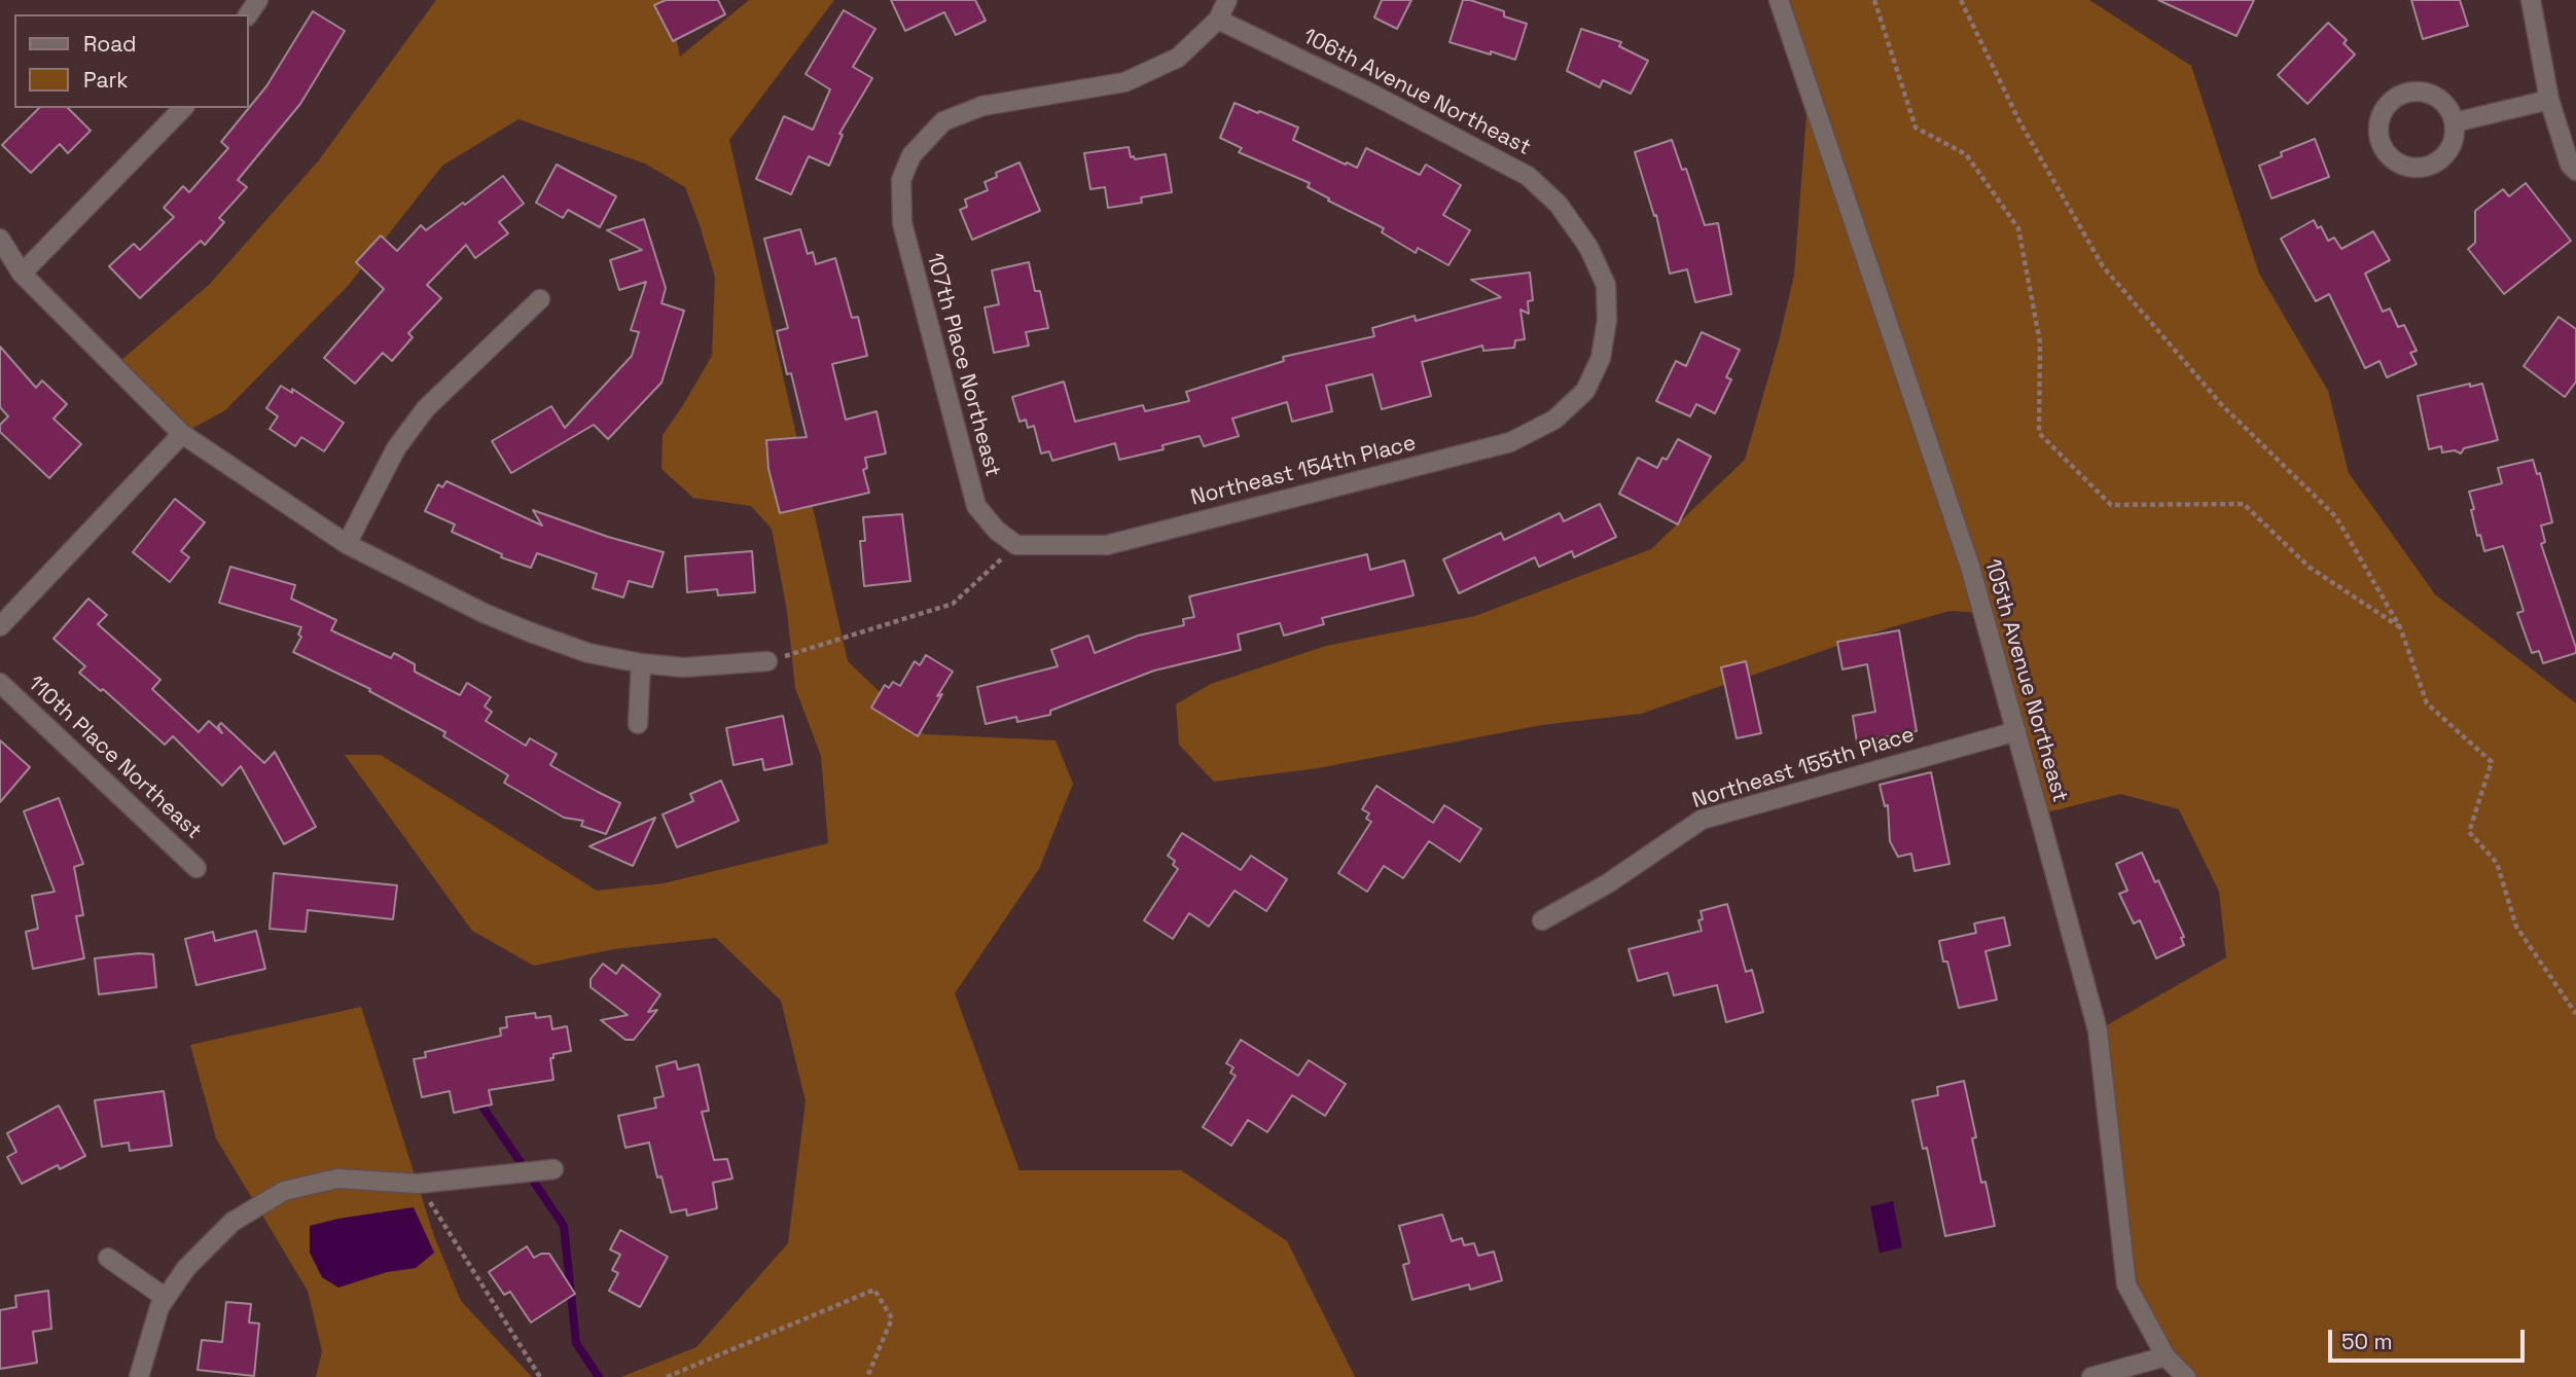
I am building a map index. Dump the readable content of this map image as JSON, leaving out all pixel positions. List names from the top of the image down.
{
  "streets": {
    "street": [
      "106th Avenue Northeast",
      "107th Place Northeast",
      "Northeast 154th Place",
      "105th Avenue Northeast",
      "110th Place Northeast",
      "Northeast 155th Place"
    ]
  },
  "crossings": [
    ["106th Avenue Northeast", "107th Place Northeast"],
    ["106th Avenue Northeast", "Northeast 154th Place"],
    ["107th Place Northeast", "Northeast 154th Place"],
    ["105th Avenue Northeast", "Northeast 155th Place"]
  ],
  "legend": ["Road", "Park"],
  "scale_bar": "50 m"
}
